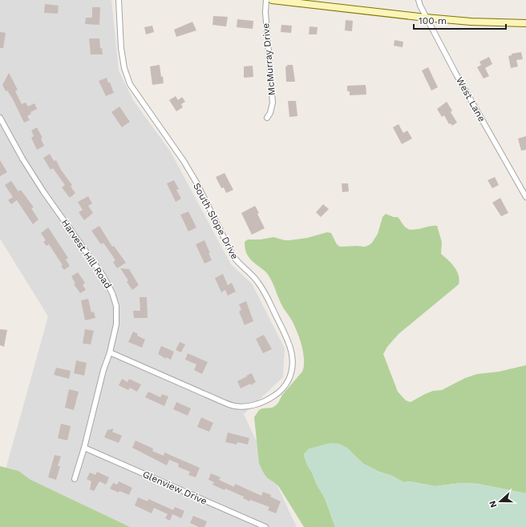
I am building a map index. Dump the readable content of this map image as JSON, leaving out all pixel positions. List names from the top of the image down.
{
  "streets": {
    "street": [
      "McMurray Drive",
      "West Lane",
      "South Slope Drive",
      "Harvest Hill Road",
      "Glenview Drive"
    ]
  },
  "crossings": [
    ["South Slope Drive", "Harvest Hill Road"],
    ["Harvest Hill Road", "Glenview Drive"]
  ],
  "scale_bar": "100 m",
  "north": "left"
}
